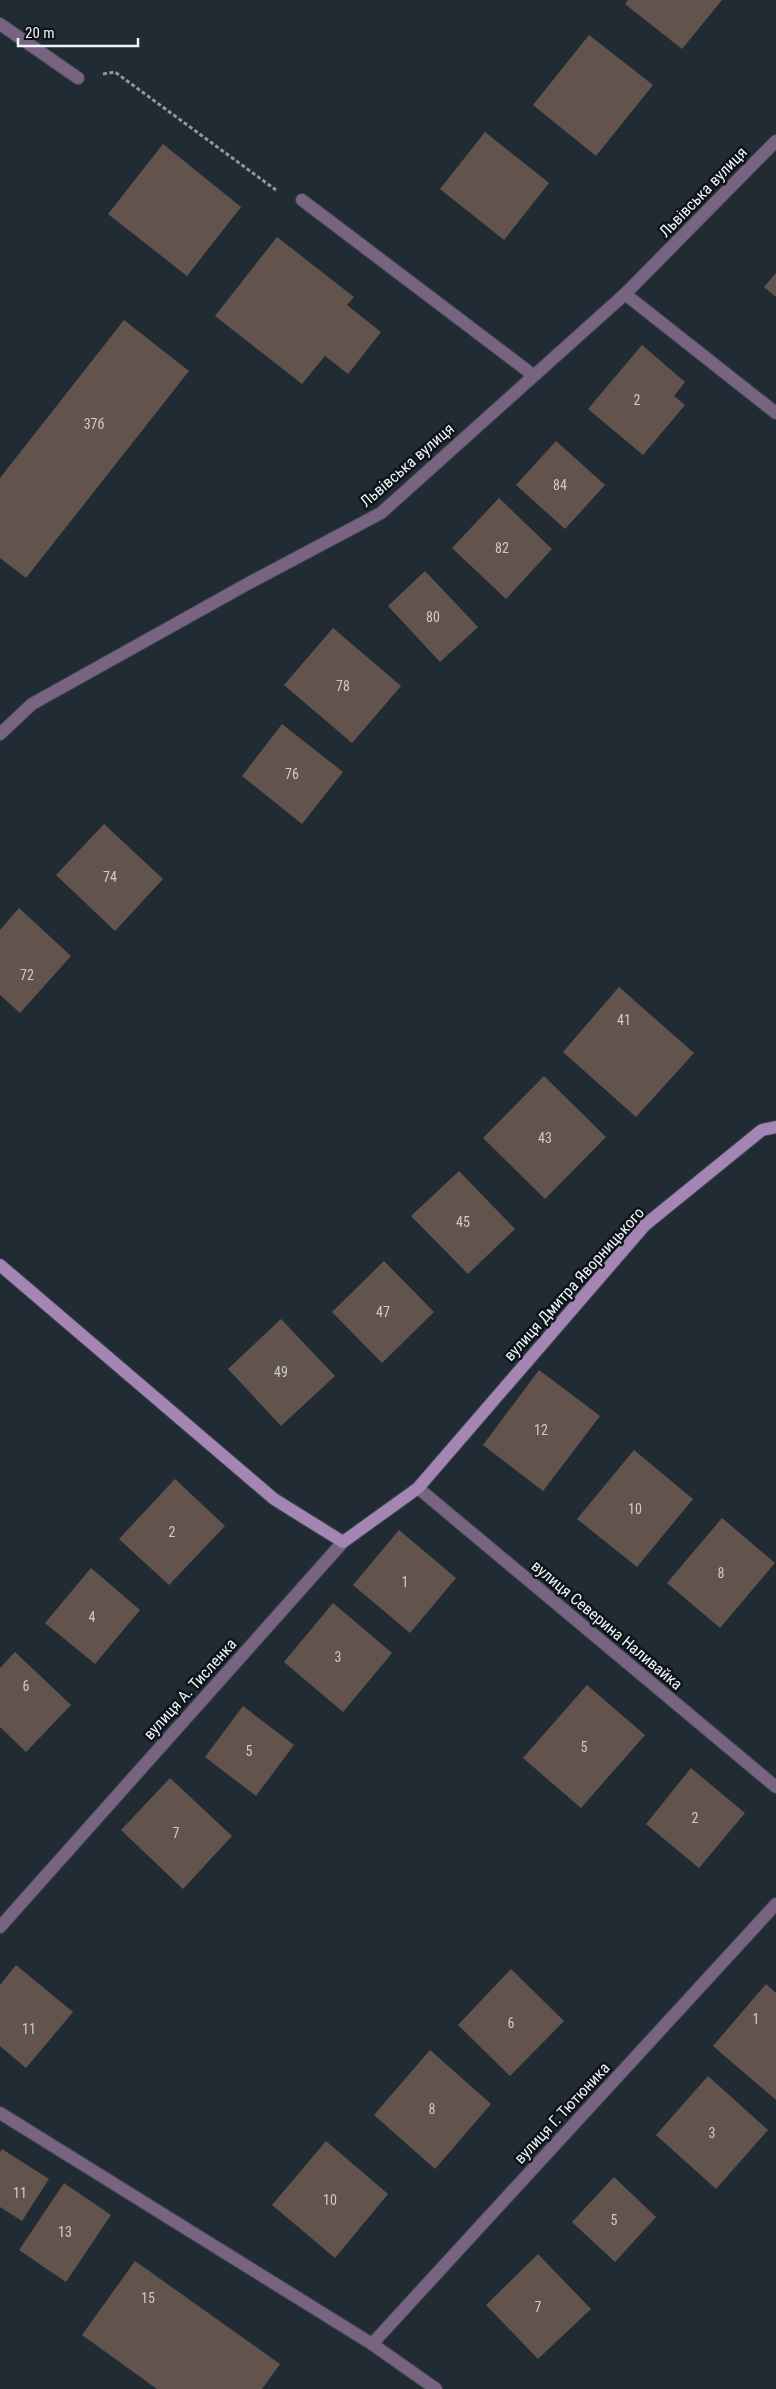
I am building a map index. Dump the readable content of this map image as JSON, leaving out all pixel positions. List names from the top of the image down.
{
  "streets": {
    "street": [
      "Львівська вулиця",
      "вулиця Дмитра Яворницького",
      "вулиця Северина Наливайка",
      "вулиця А. Тисленка",
      "вулиця Г. Тютюника"
    ]
  },
  "crossings": [
    ["вулиця Дмитра Яворницького", "вулиця Северина Наливайка"],
    ["вулиця Дмитра Яворницького", "вулиця А. Тисленка"],
    ["вулиця Северина Наливайка", "вулиця А. Тисленка"]
  ],
  "house_numbers": [
    "2",
    "37б",
    "84",
    "82",
    "80",
    "78",
    "76",
    "74",
    "72",
    "41",
    "43",
    "45",
    "47",
    "49",
    "12",
    "10",
    "2",
    "8",
    "1",
    "4",
    "3",
    "6",
    "5",
    "5",
    "2",
    "7",
    "1",
    "6",
    "11",
    "8",
    "3",
    "11",
    "10",
    "5",
    "13",
    "15",
    "7"
  ],
  "scale_bar": "20 m"
}
